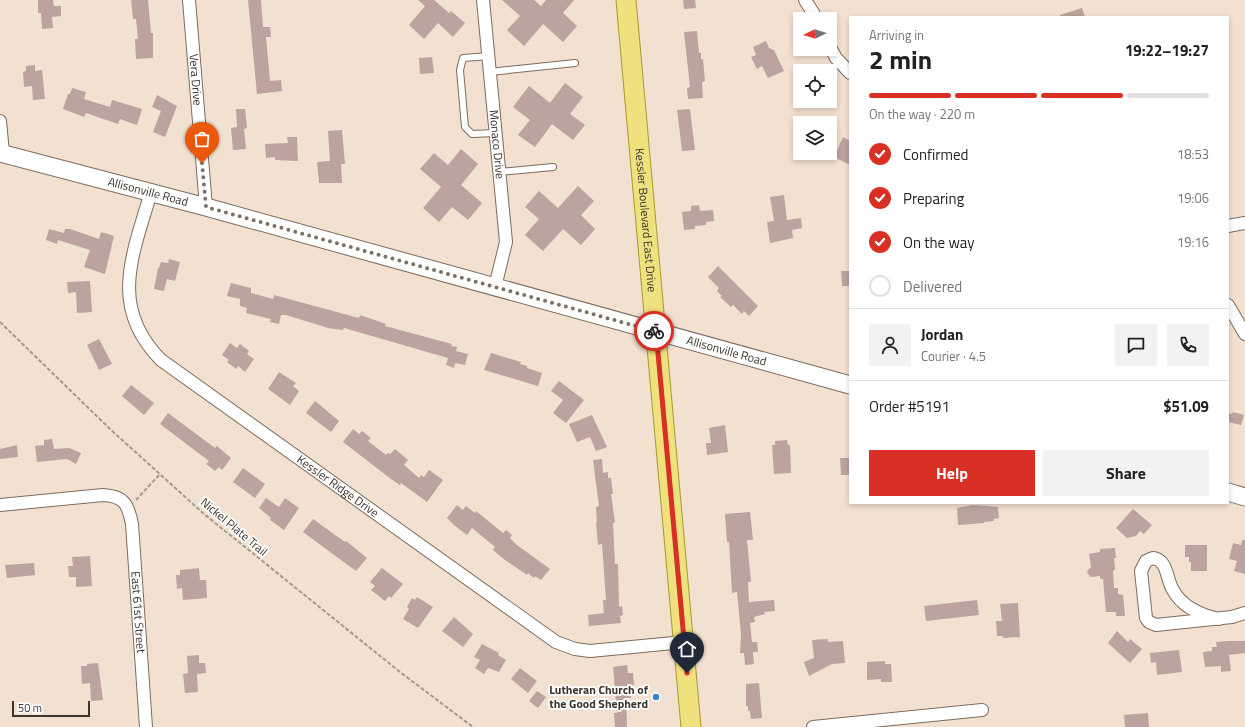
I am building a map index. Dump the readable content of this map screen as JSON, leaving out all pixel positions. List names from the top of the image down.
{
  "streets": {
    "main road": ["Allisonville Road", "Kessler Boulevard East Drive"],
    "street": [
      "Vera Drive",
      "Monaco Drive",
      "Kessler Ridge Drive",
      "East 61st Street"
    ],
    "path": ["Nickel Plate Trail"]
  },
  "crossings": [
    ["Vera Drive", "Allisonville Road"],
    ["Monaco Drive", "Allisonville Road"],
    ["Allisonville Road", "Kessler Boulevard East Drive"],
    ["Allisonville Road", "Kessler Ridge Drive"],
    ["Kessler Boulevard East Drive", "Kessler Ridge Drive"]
  ],
  "places": ["Lutheran Church of the Good Shepherd"],
  "scale_bar": "50 m",
  "north": "left",
  "page": {
    "heading": ["2 min", "Arriving in", "19:22–19:27"],
    "panel": [
      "Jordan",
      "Courier · 4.5",
      "Order #5191",
      "$51.09"
    ],
    "bar": "On the way · 220 m",
    "list": [
      ["Confirmed", "18:53"],
      ["Preparing", "19:06"],
      ["On the way", "19:16"],
      "Delivered"
    ],
    "buttons": ["Help", "Share"],
    "scale": "50 m"
  }
}
